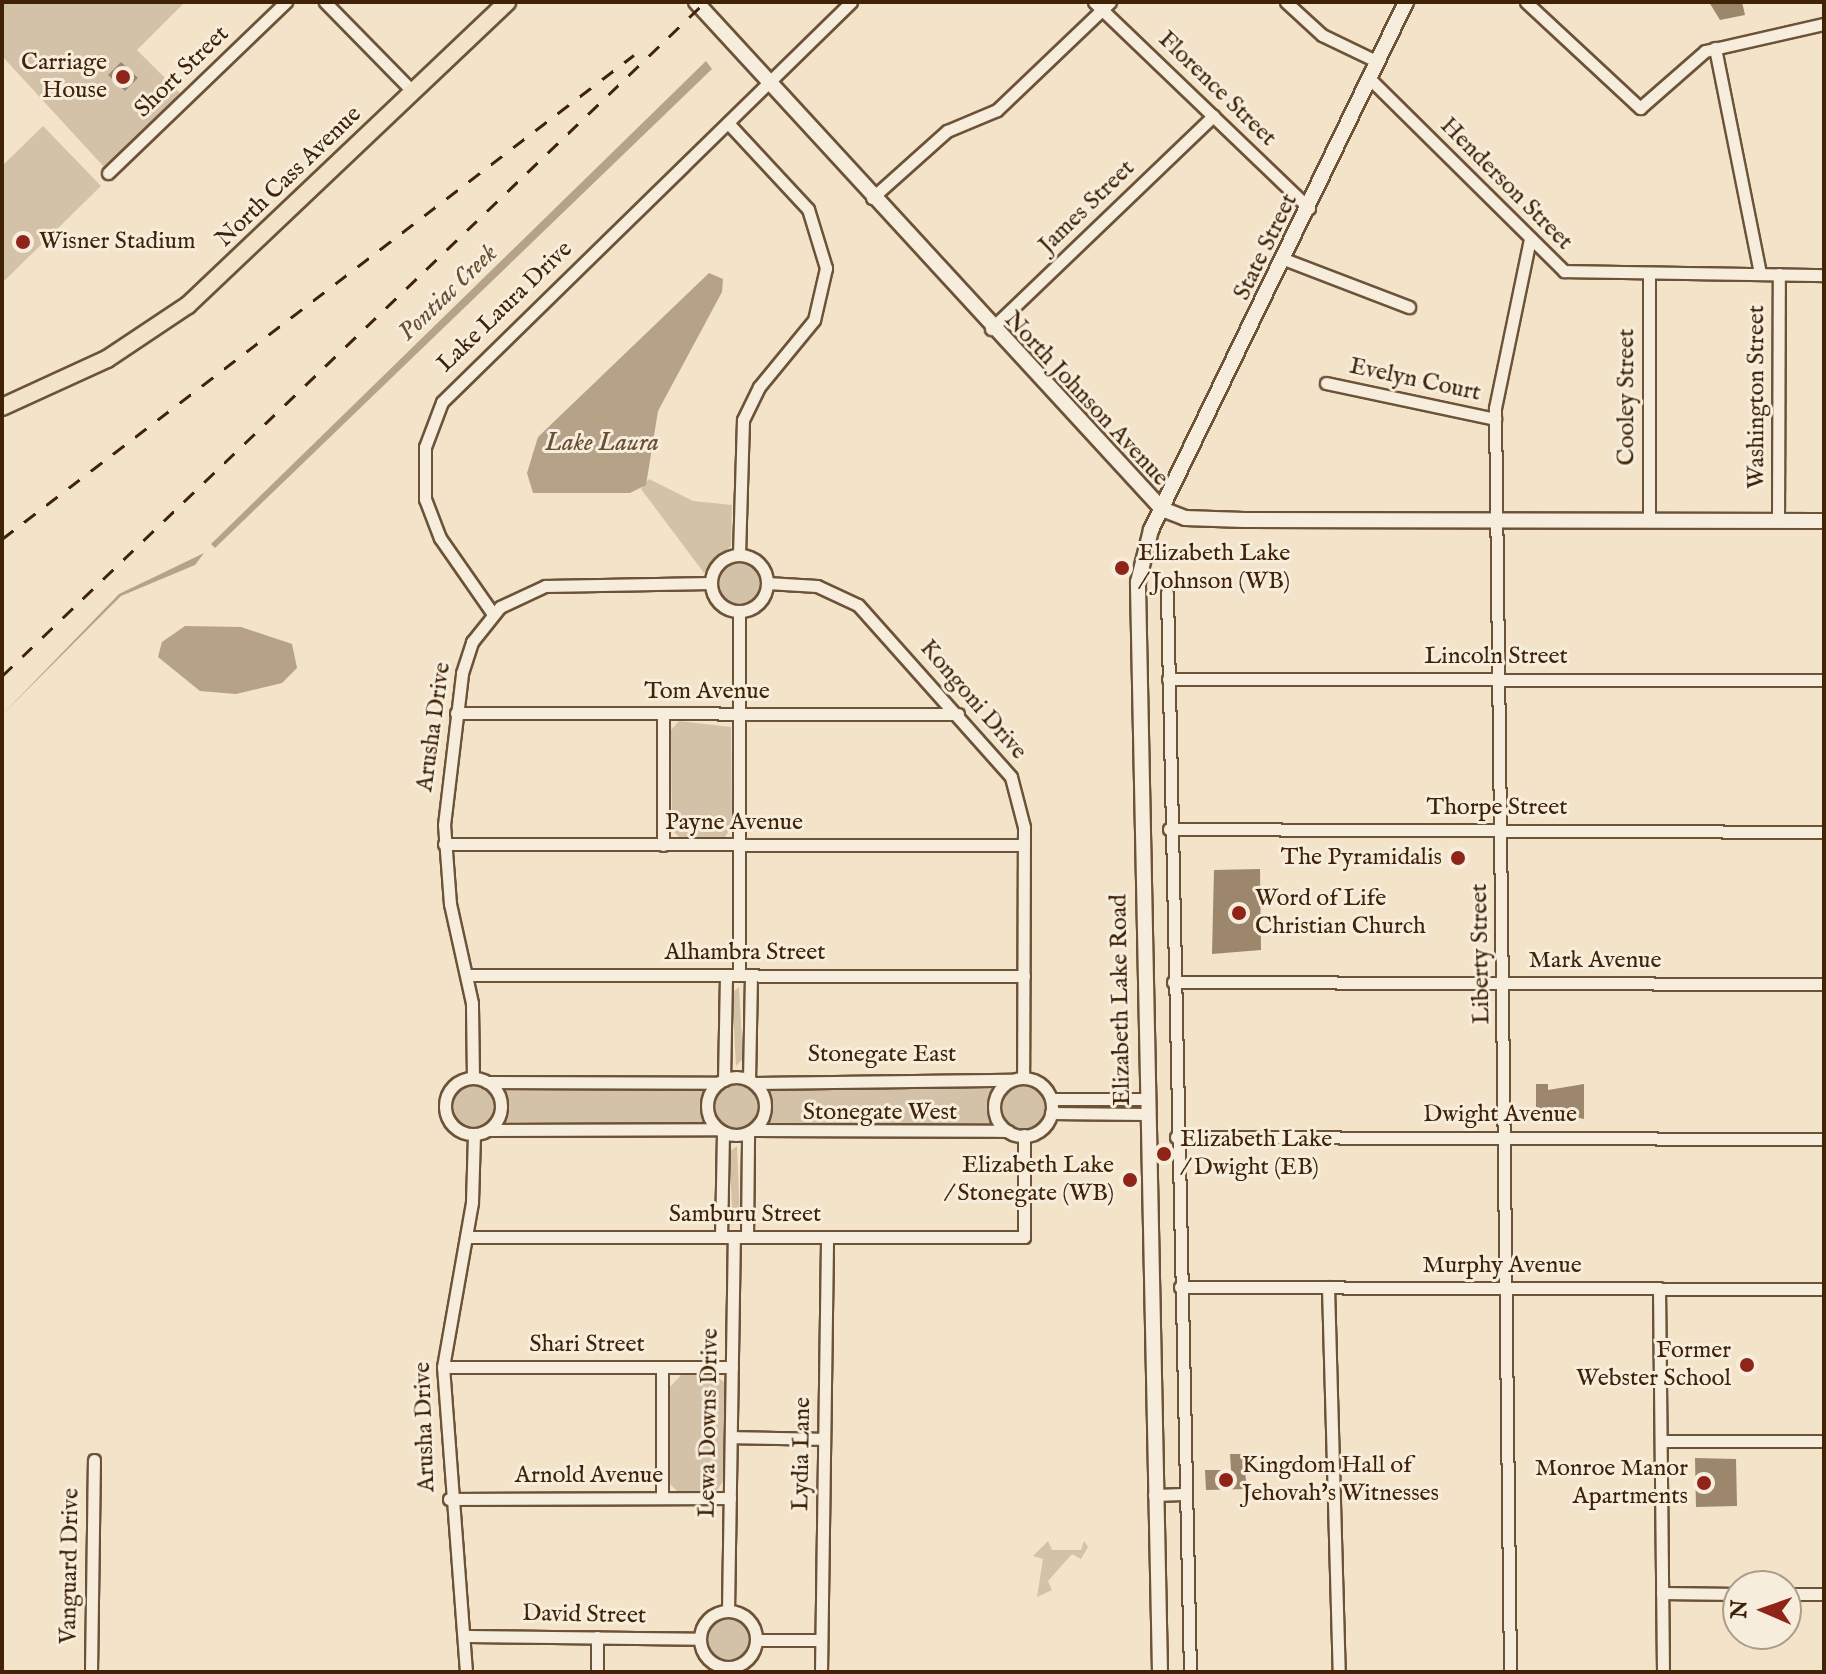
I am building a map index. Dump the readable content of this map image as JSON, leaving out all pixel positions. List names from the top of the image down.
{
  "streets": {
    "main road": [
      "North Cass Avenue",
      "State Street",
      "North Johnson Avenue",
      "Elizabeth Lake Road"
    ],
    "street": [
      "Short Street",
      "Florence Street",
      "Henderson Street",
      "James Street",
      "Lake Laura Drive",
      "Evelyn Court",
      "Cooley Street",
      "Washington Street",
      "Lincoln Street",
      "Tom Avenue",
      "Kongoni Drive",
      "Arusha Drive",
      "Thorpe Street",
      "Payne Avenue",
      "Alhambra Street",
      "Liberty Street",
      "Mark Avenue",
      "Stonegate East",
      "Stonegate West",
      "Dwight Avenue",
      "Samburu Street",
      "Murphy Avenue",
      "Shari Street",
      "Lewa Downs Drive",
      "Lydia Lane",
      "Arnold Avenue",
      "Vanguard Drive",
      "David Street"
    ]
  },
  "crossings": [
    ["Florence Street", "James Street"],
    ["Florence Street", "State Street"],
    ["Henderson Street", "State Street"],
    ["Henderson Street", "Cooley Street"],
    ["Henderson Street", "Washington Street"],
    ["Henderson Street", "Liberty Street"],
    ["James Street", "North Johnson Avenue"],
    ["State Street", "North Johnson Avenue"],
    ["State Street", "Elizabeth Lake Road"],
    ["Lake Laura Drive", "North Johnson Avenue"],
    ["Lake Laura Drive", "Arusha Drive"],
    ["Evelyn Court", "Liberty Street"],
    ["Cooley Street", "North Johnson Avenue"],
    ["Washington Street", "North Johnson Avenue"],
    ["North Johnson Avenue", "Liberty Street"],
    ["North Johnson Avenue", "Elizabeth Lake Road"],
    ["Lincoln Street", "Liberty Street"],
    ["Tom Avenue", "Kongoni Drive"],
    ["Tom Avenue", "Arusha Drive"],
    ["Kongoni Drive", "Payne Avenue"],
    ["Kongoni Drive", "Alhambra Street"],
    ["Kongoni Drive", "Stonegate East"],
    ["Kongoni Drive", "Stonegate West"],
    ["Kongoni Drive", "Samburu Street"],
    ["Arusha Drive", "Payne Avenue"],
    ["Arusha Drive", "Alhambra Street"],
    ["Arusha Drive", "Samburu Street"],
    ["Arusha Drive", "Shari Street"],
    ["Arusha Drive", "Arnold Avenue"],
    ["Arusha Drive", "David Street"],
    ["Thorpe Street", "Liberty Street"],
    ["Liberty Street", "Mark Avenue"],
    ["Liberty Street", "Dwight Avenue"],
    ["Liberty Street", "Murphy Avenue"],
    ["Stonegate East", "Stonegate West"],
    ["Stonegate East", "Samburu Street"],
    ["Stonegate East", "Lewa Downs Drive"],
    ["Stonegate West", "Samburu Street"],
    ["Stonegate West", "Lewa Downs Drive"],
    ["Samburu Street", "Lewa Downs Drive"],
    ["Samburu Street", "Lydia Lane"],
    ["Shari Street", "Lewa Downs Drive"],
    ["Lewa Downs Drive", "Arnold Avenue"],
    ["Lewa Downs Drive", "David Street"]
  ],
  "water": ["Pontiac Creek", "Lake Laura"],
  "places": [
    "Carriage House",
    "Wisner Stadium",
    "Elizabeth Lake / Johnson (WB)",
    "The Pyramidalis",
    "Word of Life Christian Church",
    "Elizabeth Lake / Dwight (EB)",
    "Elizabeth Lake / Stonegate (WB)",
    "Former Webster School",
    "Kingdom Hall of Jehovah's Witnesses",
    "Monroe Manor Apartments"
  ],
  "north": "left"
}
